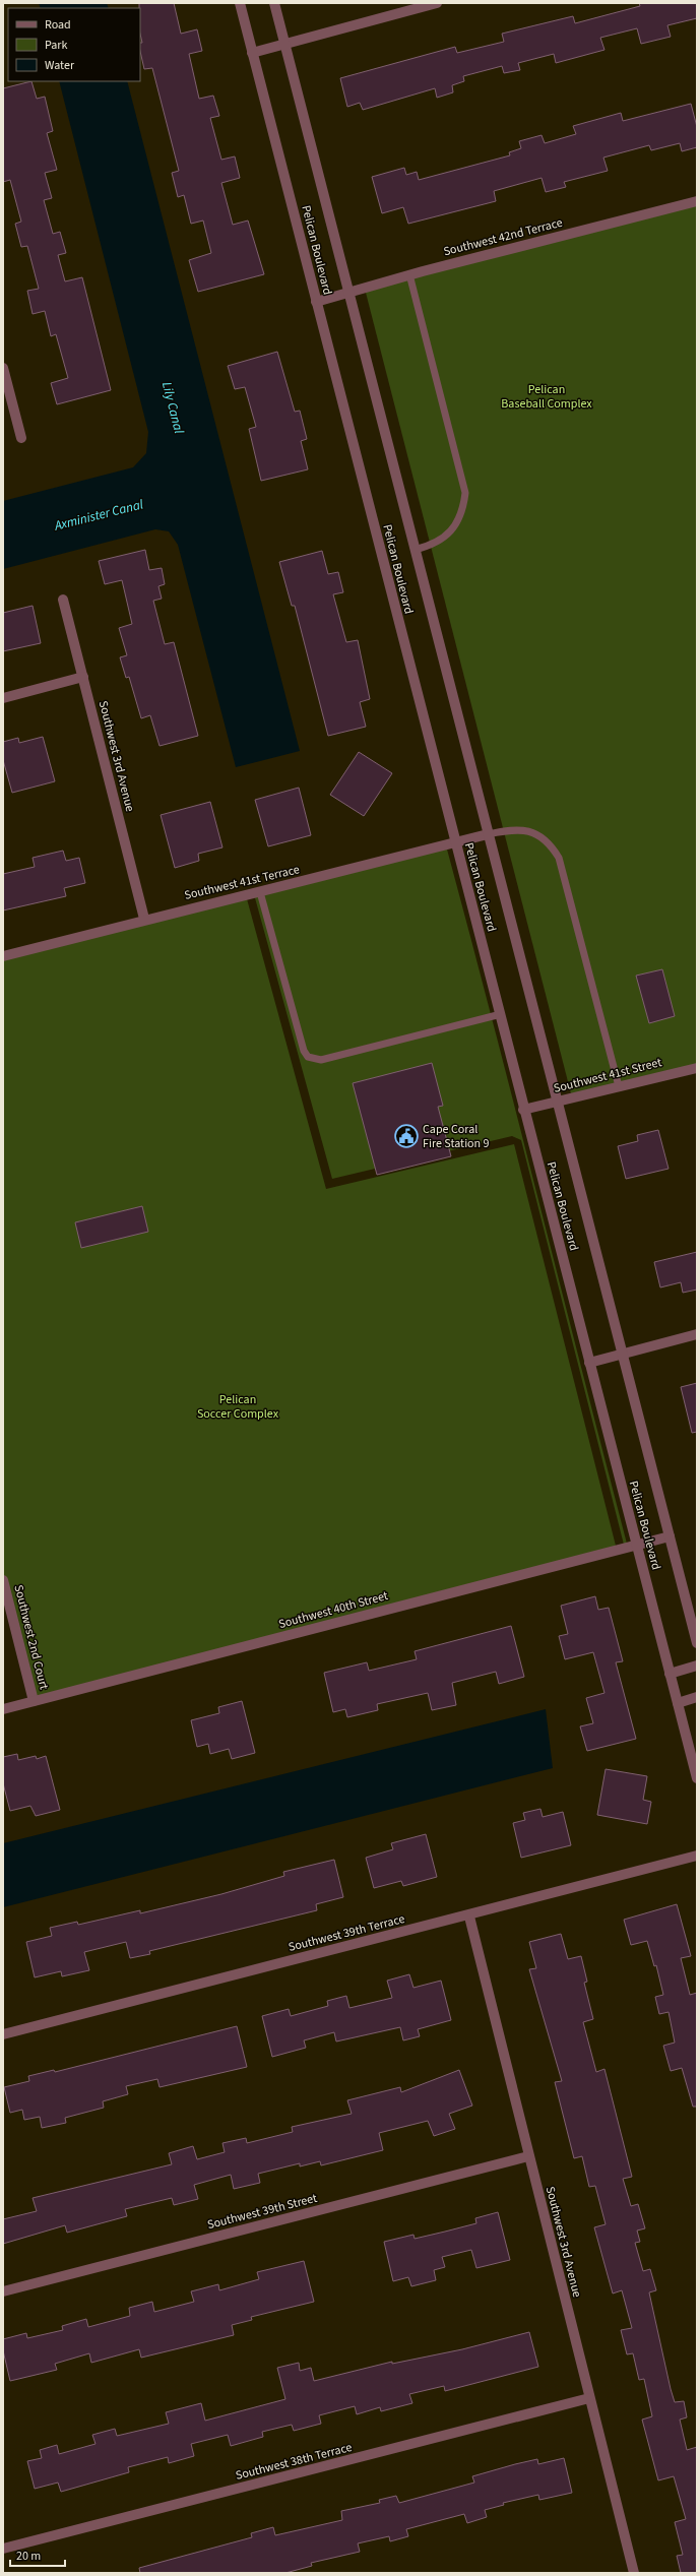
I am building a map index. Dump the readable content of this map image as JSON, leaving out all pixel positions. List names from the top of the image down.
{
  "streets": {
    "street": [
      "Southwest 42nd Terrace",
      "Pelican Boulevard",
      "Southwest 3rd Avenue",
      "Southwest 41st Terrace",
      "Southwest 41st Street",
      "Southwest 40th Street",
      "Southwest 2nd Court",
      "Southwest 39th Terrace",
      "Southwest 39th Street",
      "Southwest 38th Terrace"
    ]
  },
  "crossings": [
    ["Southwest 42nd Terrace", "Pelican Boulevard"],
    ["Pelican Boulevard", "Southwest 41st Terrace"],
    ["Pelican Boulevard", "Southwest 41st Street"],
    ["Pelican Boulevard", "Southwest 40th Street"],
    ["Southwest 3rd Avenue", "Southwest 41st Terrace"],
    ["Southwest 3rd Avenue", "Southwest 39th Terrace"],
    ["Southwest 3rd Avenue", "Southwest 39th Street"],
    ["Southwest 3rd Avenue", "Southwest 38th Terrace"],
    ["Southwest 40th Street", "Southwest 2nd Court"]
  ],
  "water": ["Lily Canal", "Axminister Canal"],
  "parks": ["Pelican Baseball Complex", "Pelican Soccer Complex"],
  "places": {
    "public building": ["Cape Coral Fire Station 9"]
  },
  "legend": ["Road", "Park", "Water"],
  "scale_bar": "20 m"
}
